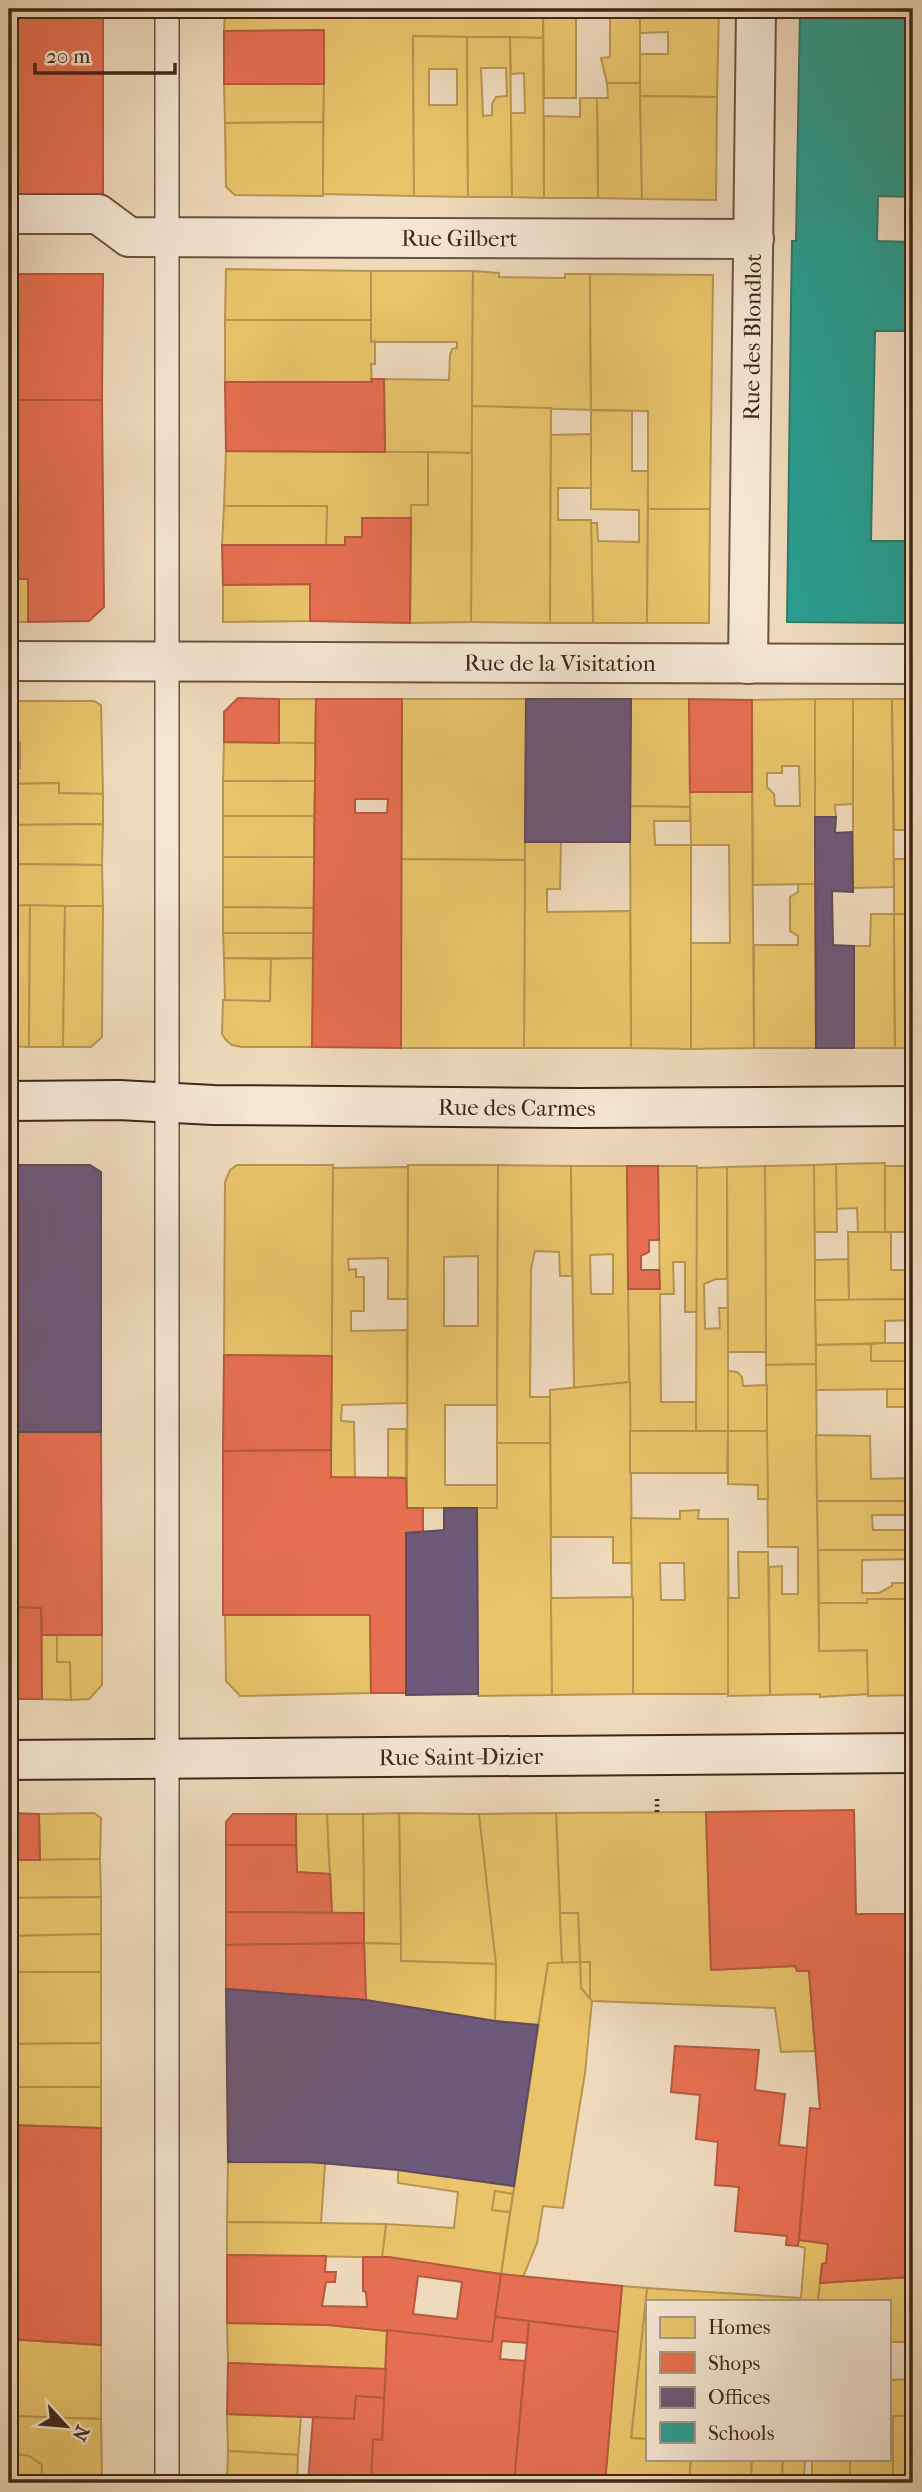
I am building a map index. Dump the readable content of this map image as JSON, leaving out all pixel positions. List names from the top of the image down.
{
  "streets": {
    "street": [
      "Rue Gilbert",
      "Rue des Blondlot",
      "Rue de la Visitation",
      "Rue des Carmes",
      "Rue Saint-Dizier"
    ]
  },
  "crossings": [
    ["Rue Gilbert", "Rue des Blondlot"],
    ["Rue des Blondlot", "Rue de la Visitation"]
  ],
  "legend": [
    "Homes",
    "Shops",
    "Offices",
    "Schools"
  ],
  "scale_bar": "20 m",
  "north": "bottom right"
}
